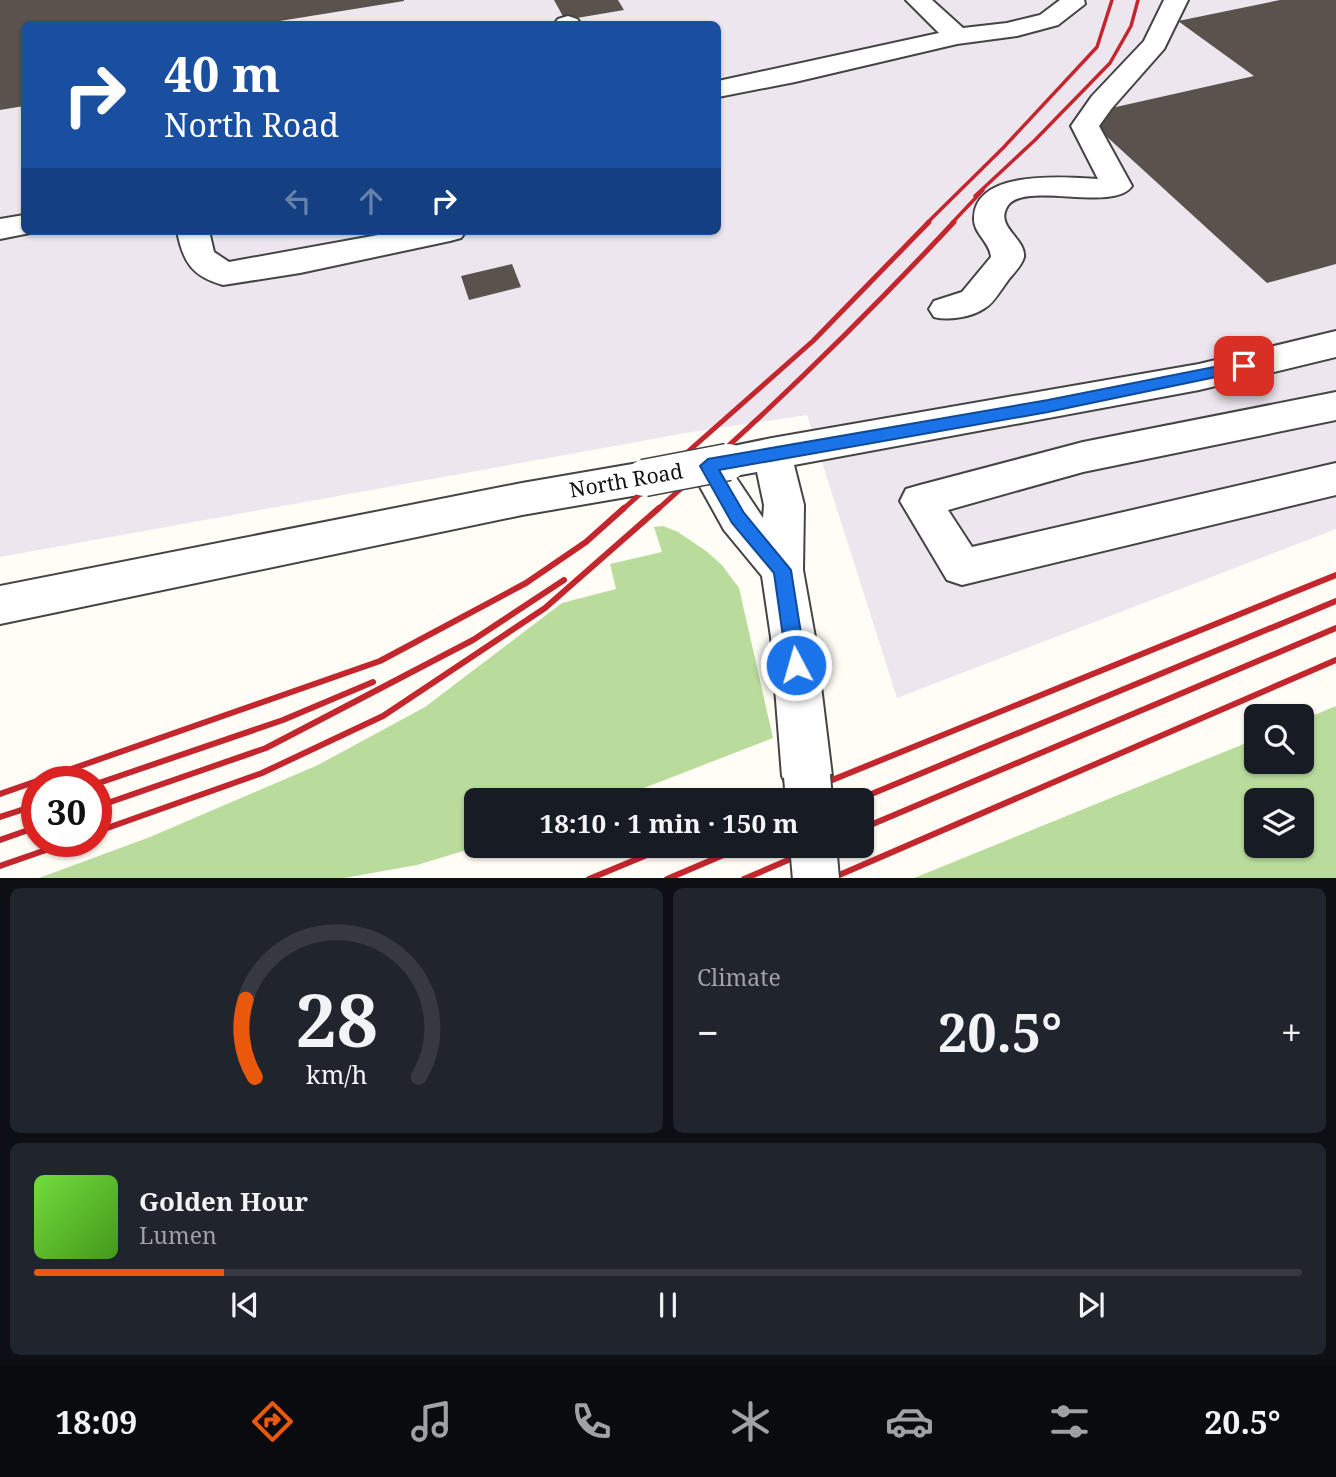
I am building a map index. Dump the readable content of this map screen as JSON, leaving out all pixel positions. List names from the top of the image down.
{
  "streets": {
    "street": ["North Road"]
  },
  "page": {
    "turn": ["40 m", "North Road"],
    "limit": "30",
    "trip": "18:10 · 1 min · 150 m",
    "tile": "Climate",
    "heat": ["−", "20.5°", "+"],
    "song": ["Golden Hour", "Lumen"],
    "tabs": ["18:09", "20.5°"],
    "gauge": ["28", "km/h"]
  }
}
